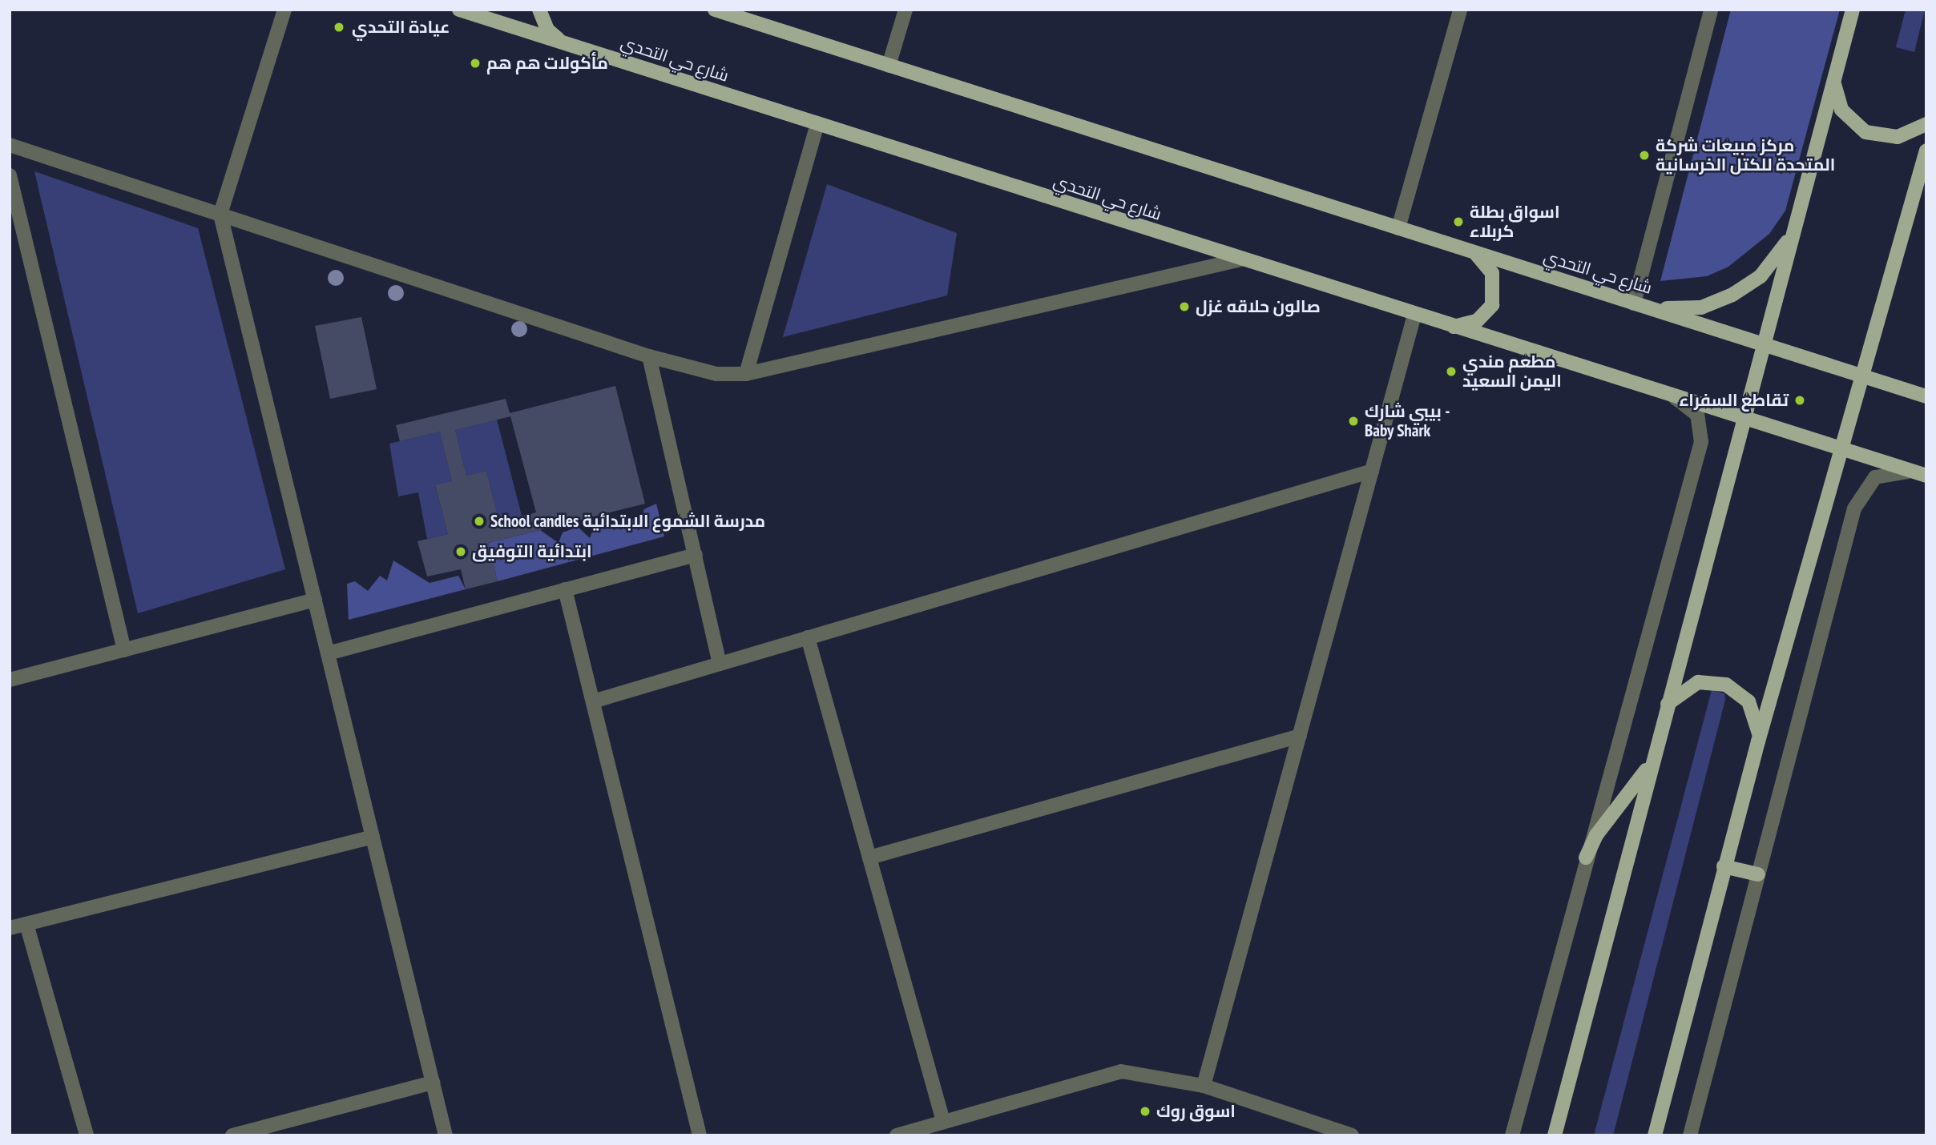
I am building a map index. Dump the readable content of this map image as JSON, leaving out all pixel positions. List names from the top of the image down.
{
  "streets": {
    "main road": ["شارع حي التحدي"]
  },
  "places": [
    "عيادة التحدي",
    "مأكولات هم هم",
    "مركز مبيعات شركة المتحدة للكتل الخرسانية",
    "اسواق بطلة كربلاء",
    "صالون حلاقه غزل",
    "مطعم مندي اليمن السعيد",
    "تقاطع السفراء",
    "بيبي شارك - Baby Shark",
    "School candles مدرسة الشموع الابتدائية",
    "ابتدائية التوفيق",
    "اسوق روك"
  ]
}
